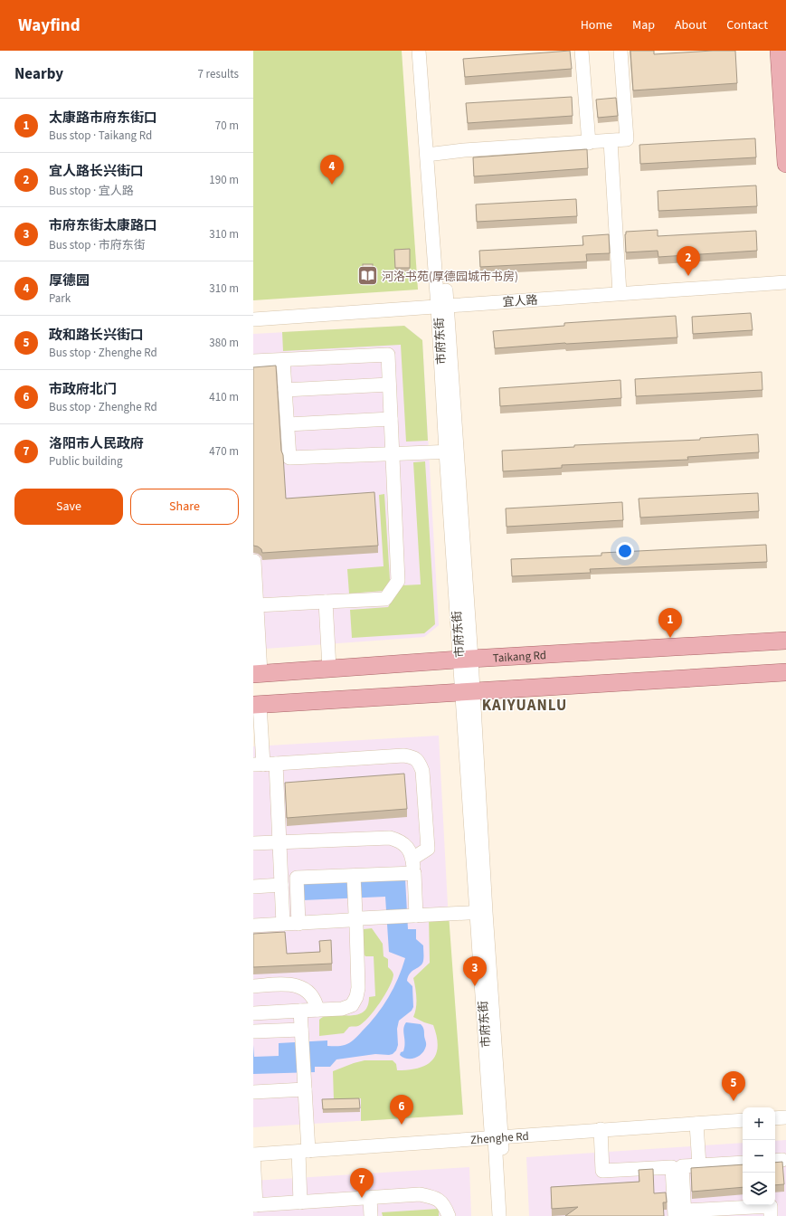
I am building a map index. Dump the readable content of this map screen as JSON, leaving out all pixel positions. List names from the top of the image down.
{
  "streets": {
    "main road": ["Taikang Rd"],
    "street": ["宜人路", "市府东街", "Zhenghe Rd"]
  },
  "crossings": [
    ["宜人路", "市府东街"],
    ["市府东街", "Taikang Rd"],
    ["市府东街", "Zhenghe Rd"]
  ],
  "districts": ["KAIYUANLU"],
  "places": {
    "library": ["河洛书苑(厚德园城市书房)"]
  },
  "page": {
    "header": "Wayfind",
    "nav": [
      "Home",
      "Map",
      "About",
      "Contact"
    ],
    "heading": ["Nearby", "7 results"],
    "list": [
      {
        "mark": "1",
        "name": "太康路市府东街口",
        "note": "Bus stop · Taikang Rd",
        "value": "70 m"
      },
      {
        "mark": "2",
        "name": "宜人路长兴街口",
        "note": "Bus stop · 宜人路",
        "value": "190 m"
      },
      {
        "mark": "3",
        "name": "市府东街太康路口",
        "note": "Bus stop · 市府东街",
        "value": "310 m"
      },
      {
        "mark": "4",
        "name": "厚德园",
        "note": "Park",
        "value": "310 m"
      },
      {
        "mark": "5",
        "name": "政和路长兴街口",
        "note": "Bus stop · Zhenghe Rd",
        "value": "380 m"
      },
      {
        "mark": "6",
        "name": "市政府北门",
        "note": "Bus stop · Zhenghe Rd",
        "value": "410 m"
      },
      {
        "mark": "7",
        "name": "洛阳市人民政府",
        "note": "Public building",
        "value": "470 m"
      }
    ],
    "pins": [
      "4",
      "2",
      "1",
      "3",
      "5",
      "6",
      "7"
    ],
    "buttons": ["Save", "Share"],
    "map_buttons": ["+", "−"]
  }
}
